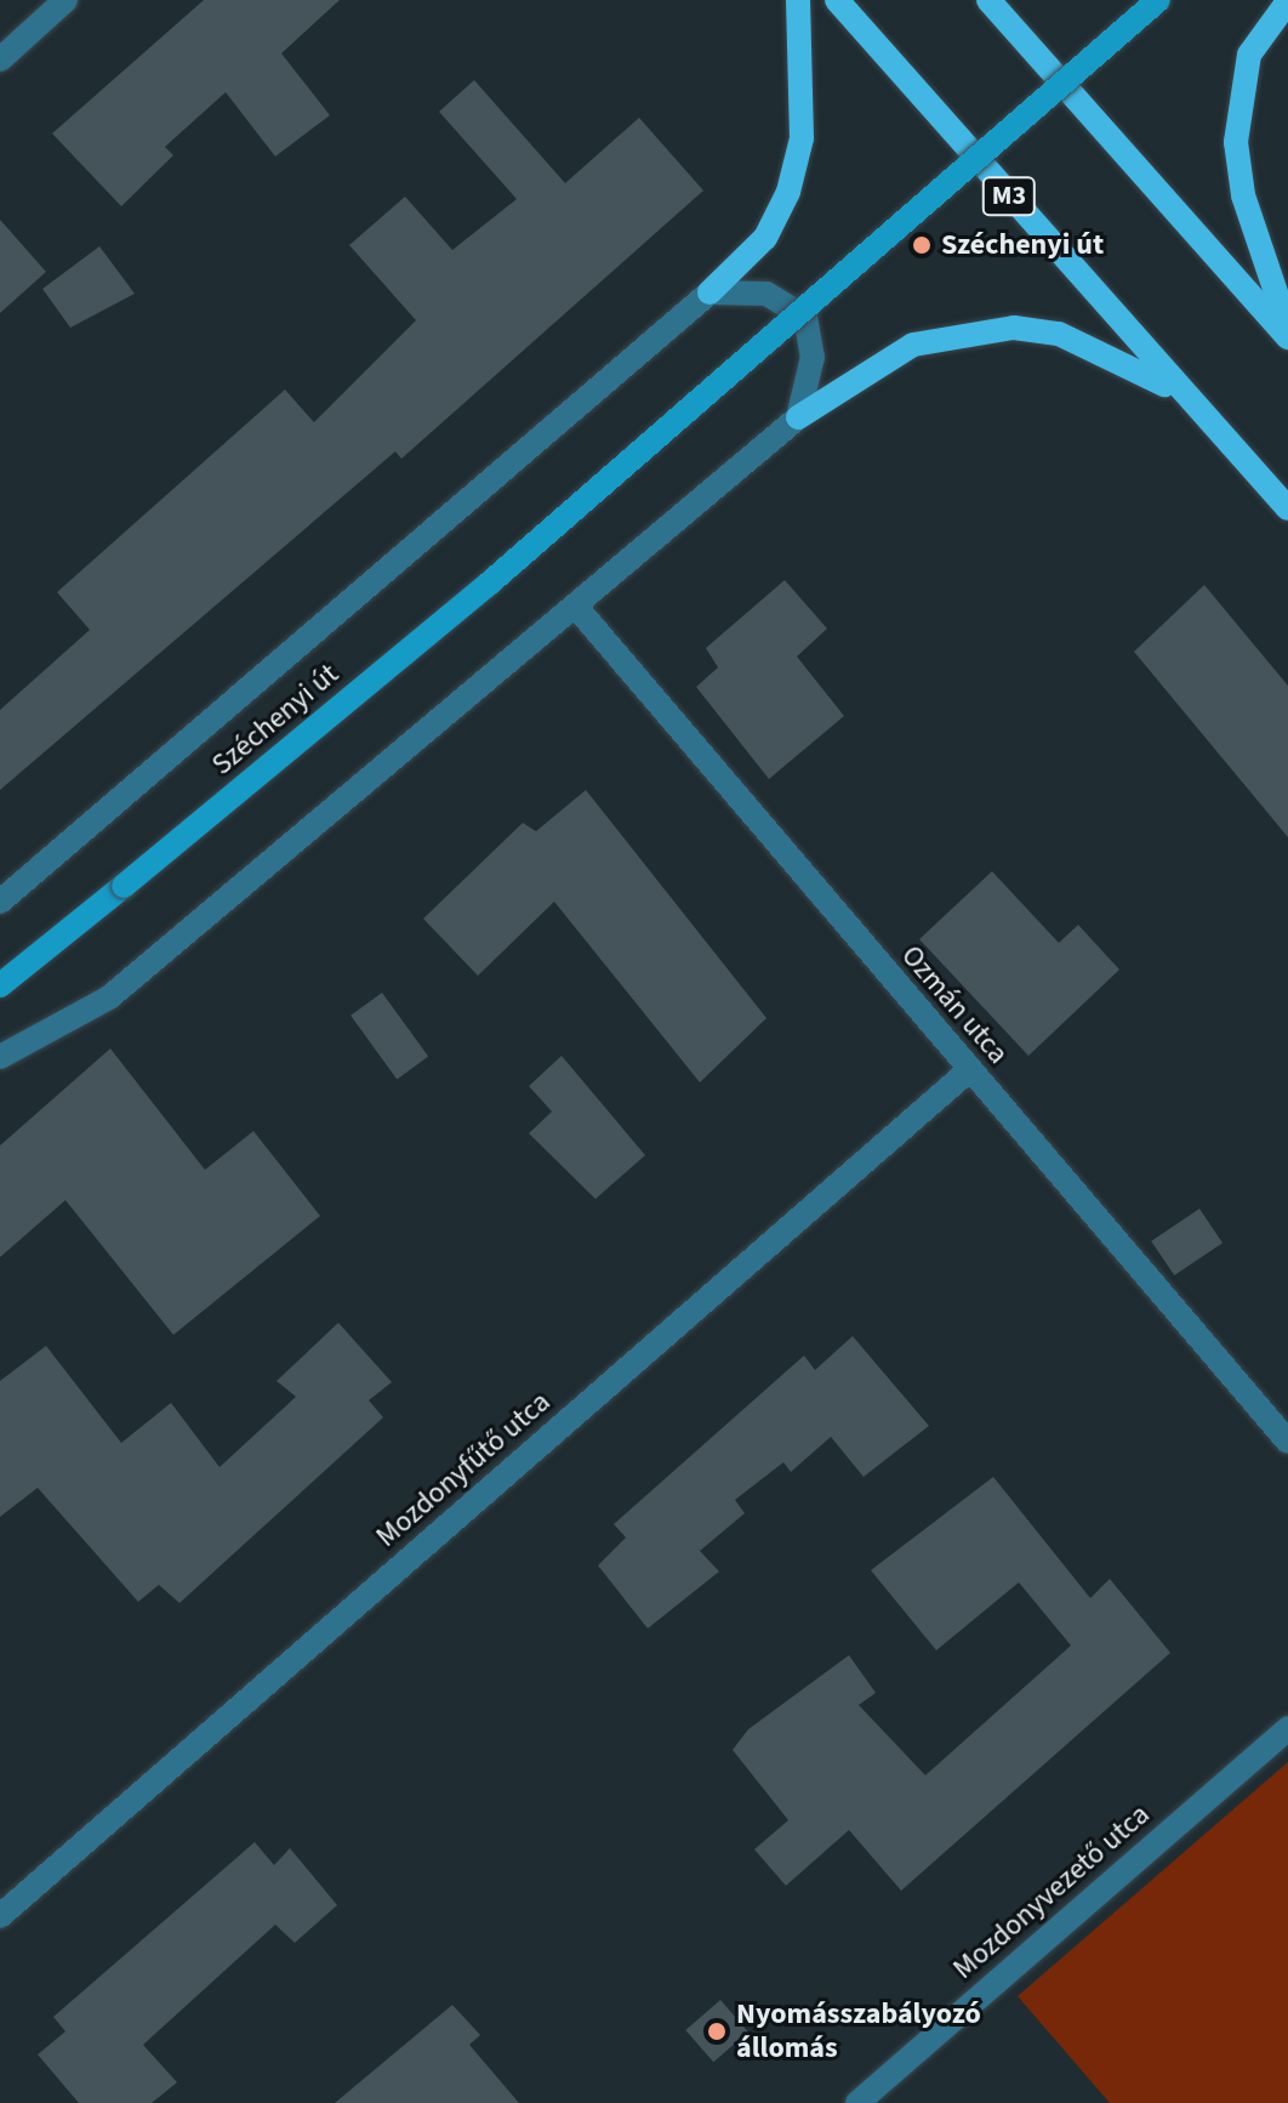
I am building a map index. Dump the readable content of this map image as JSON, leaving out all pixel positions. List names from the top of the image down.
{
  "streets": {
    "main road": ["M3"],
    "street": [
      "Széchenyi út",
      "Ozmán utca",
      "Mozdonyfűtő utca",
      "Mozdonyvezető utca"
    ]
  },
  "crossings": [
    ["Ozmán utca", "Mozdonyfűtő utca"]
  ],
  "places": ["Széchenyi út", "Nyomásszabályozó állomás"]
}
